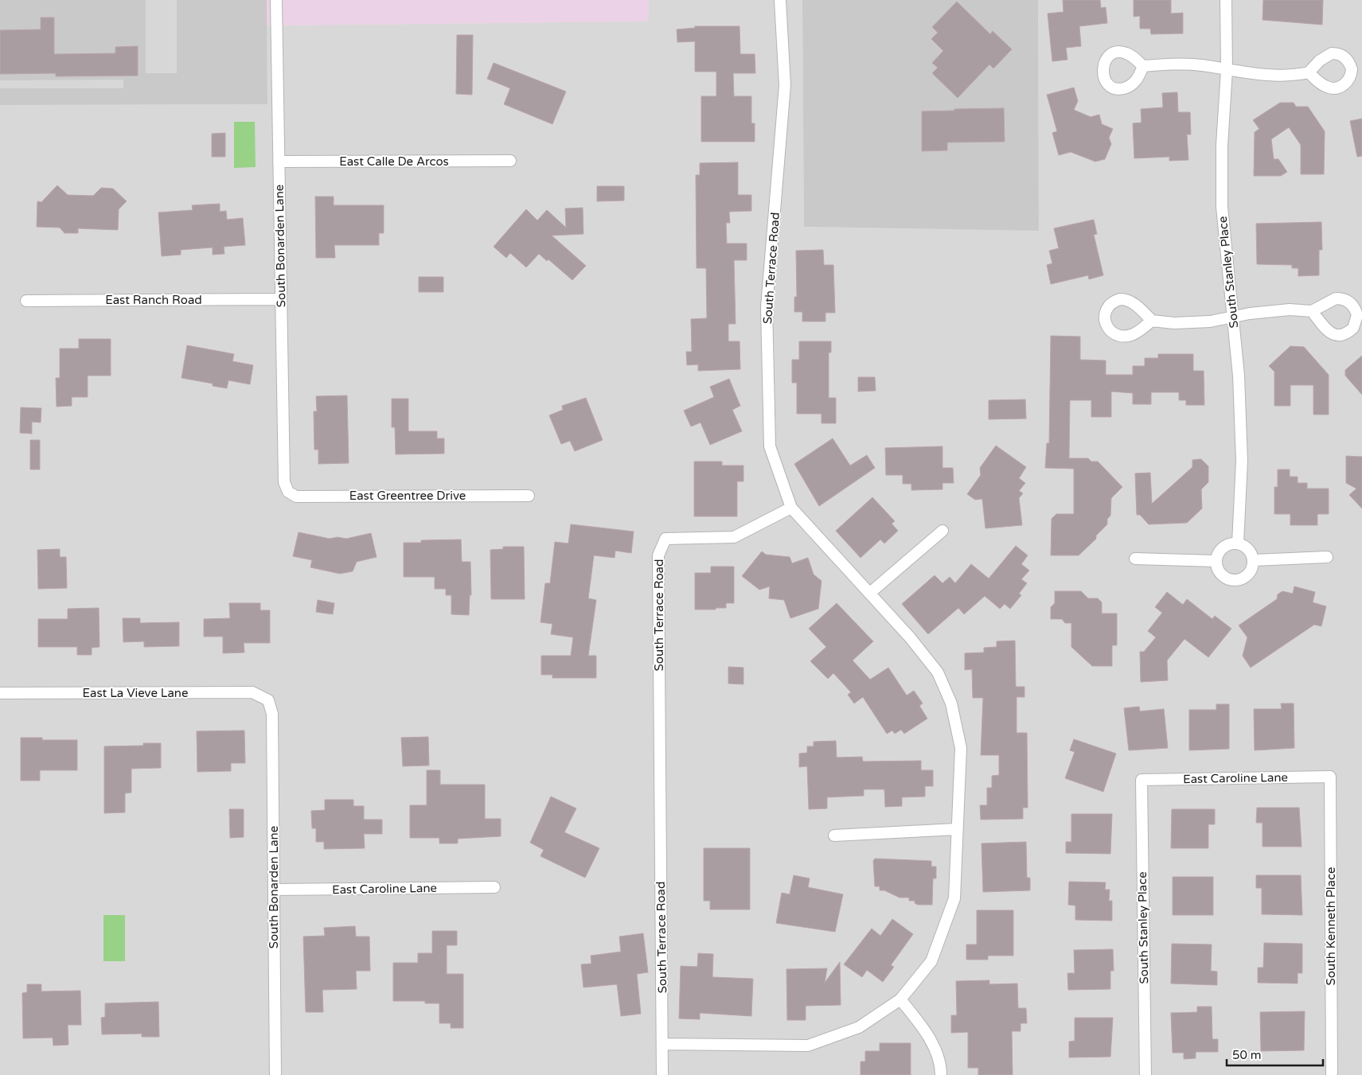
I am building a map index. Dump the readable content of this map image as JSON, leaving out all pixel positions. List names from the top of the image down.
{
  "streets": {
    "street": [
      "East Calle De Arcos",
      "South Bonarden Lane",
      "South Terrace Road",
      "South Stanley Place",
      "East Ranch Road",
      "East Greentree Drive",
      "East La Vieve Lane",
      "East Caroline Lane",
      "South Kenneth Place"
    ]
  },
  "crossings": [
    ["East Calle De Arcos", "South Bonarden Lane"],
    ["South Bonarden Lane", "East Ranch Road"],
    ["South Bonarden Lane", "East Greentree Drive"],
    ["South Bonarden Lane", "East La Vieve Lane"],
    ["South Bonarden Lane", "East Caroline Lane"],
    ["South Stanley Place", "East Caroline Lane"],
    ["East Caroline Lane", "South Kenneth Place"]
  ],
  "scale_bar": "50 m"
}
